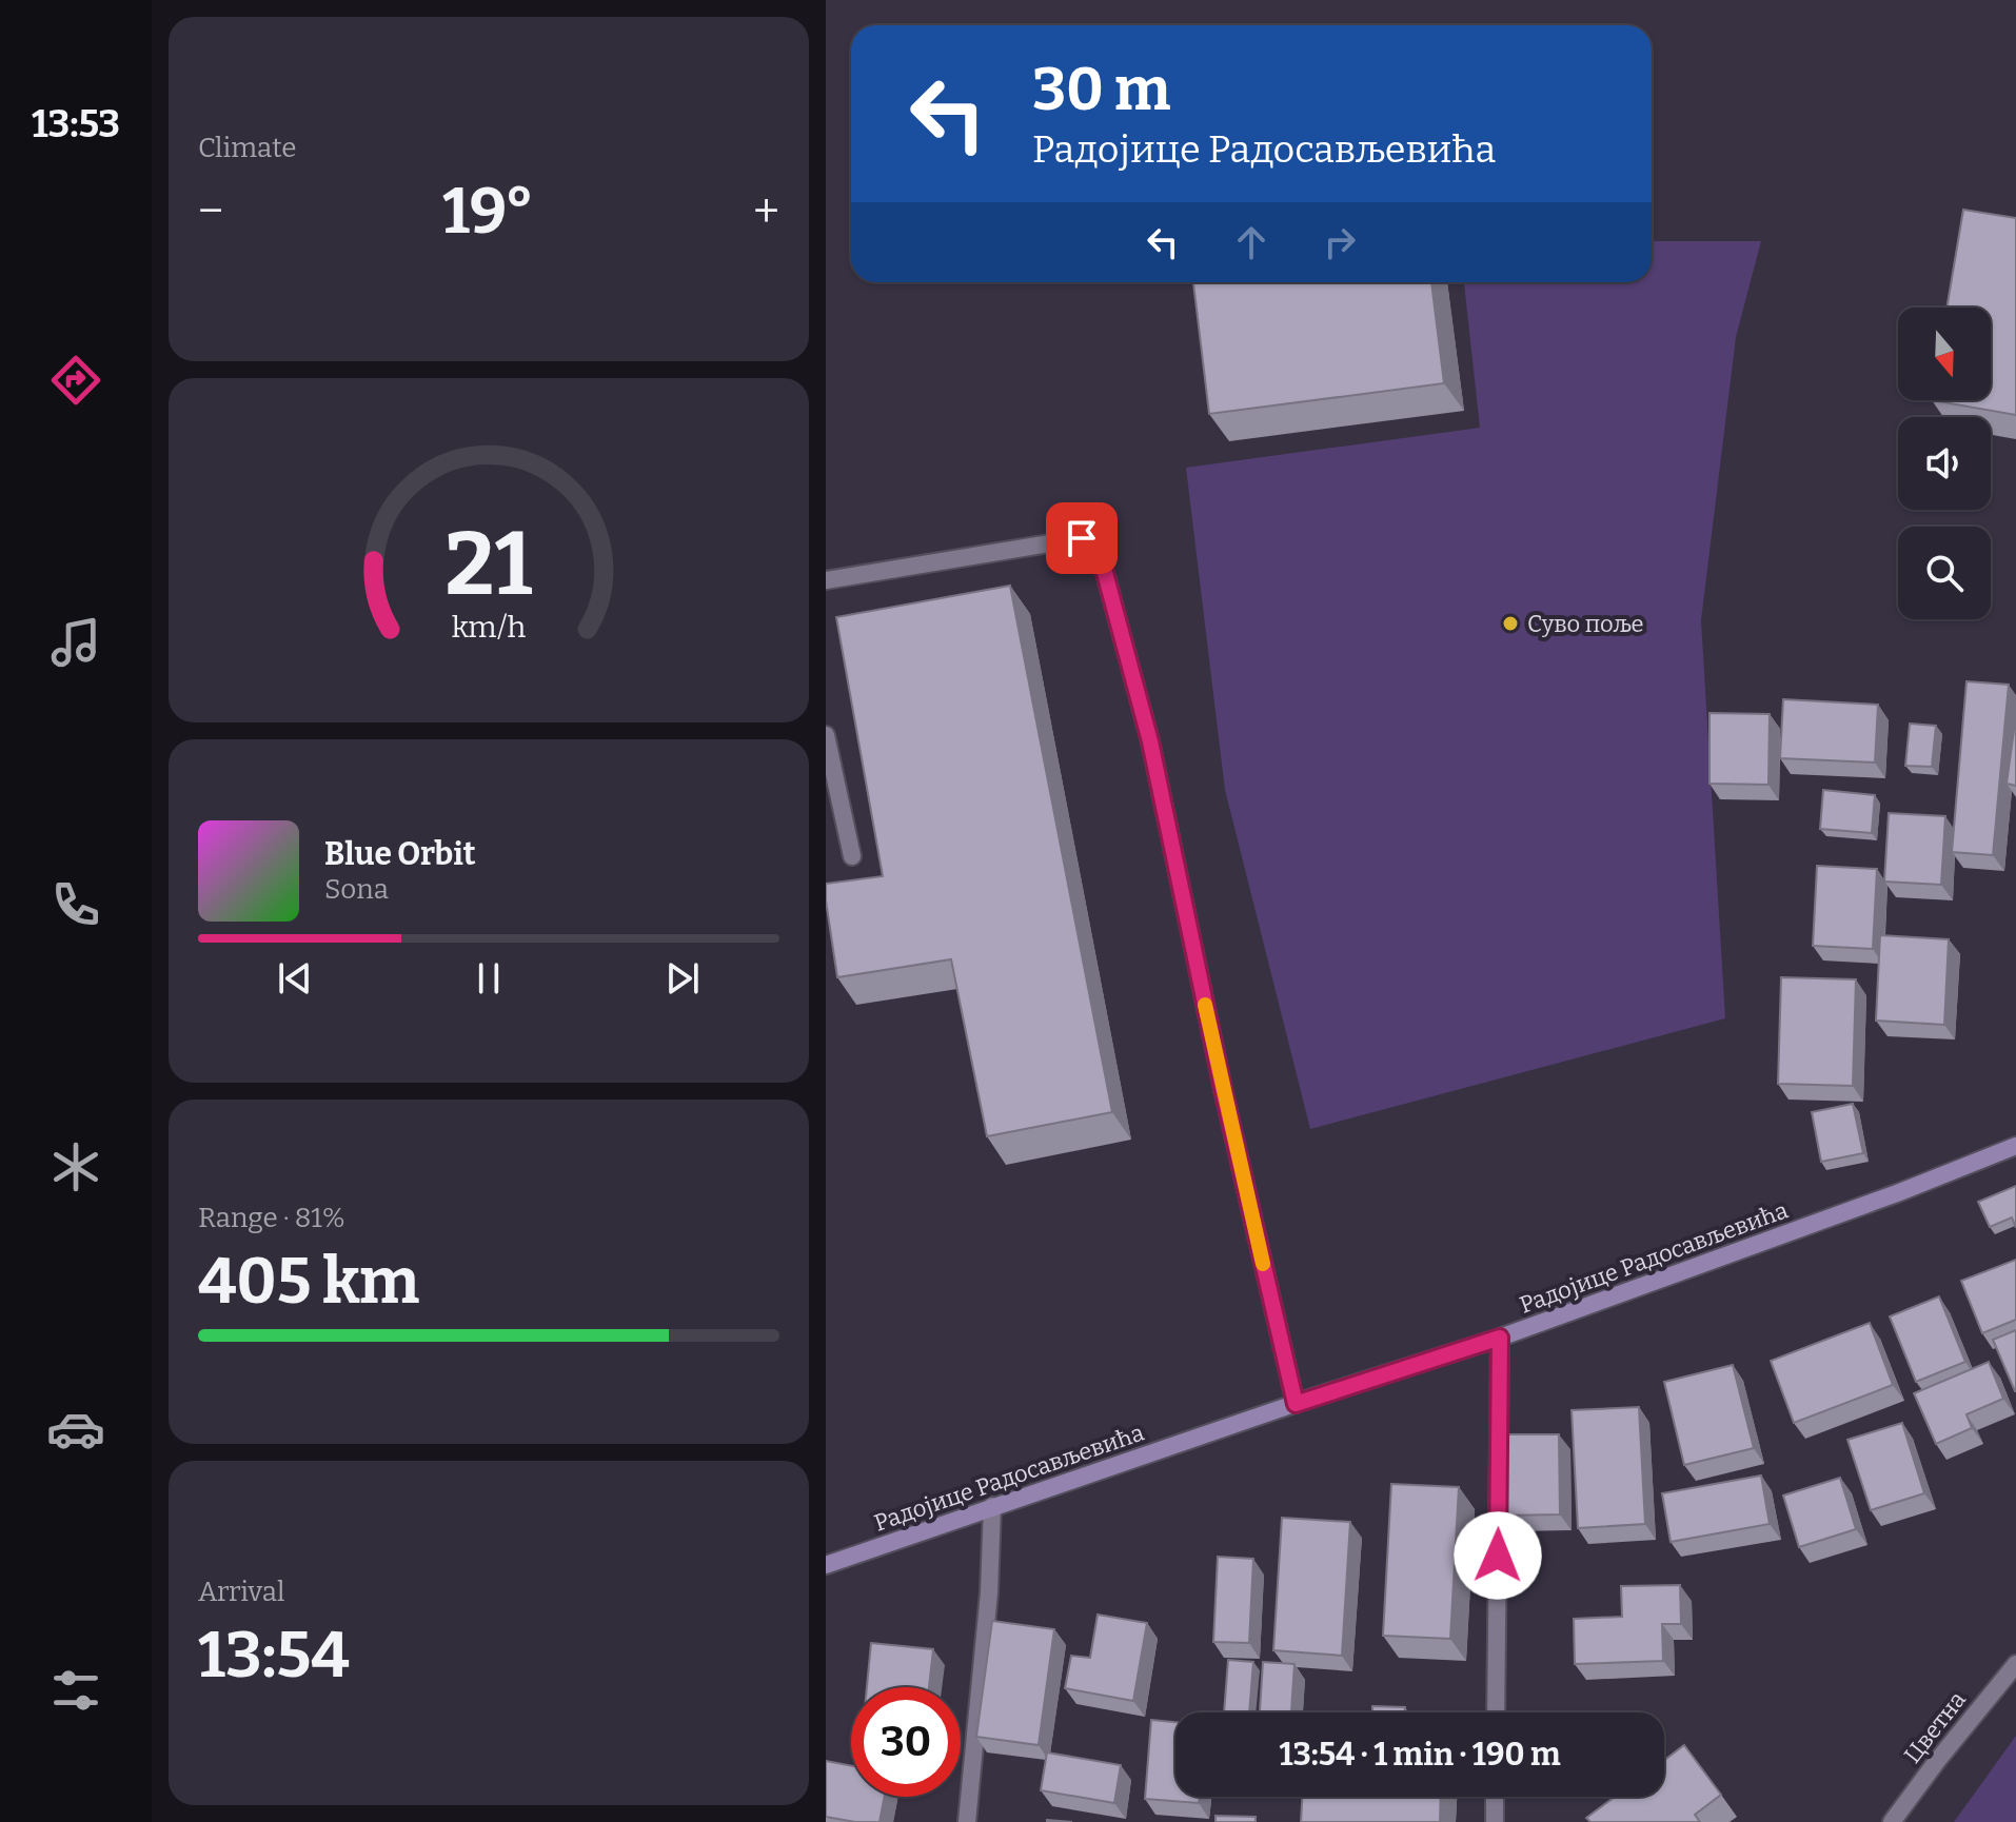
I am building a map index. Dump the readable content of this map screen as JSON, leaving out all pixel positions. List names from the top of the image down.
{
  "streets": {
    "main road": ["Радојице Радосављевића"],
    "street": ["Цветна"]
  },
  "places": ["Суво поље"],
  "north": "bottom",
  "page": {
    "tabs": "13:53",
    "tile": [
      "Climate",
      ["Range · 81%", "405 km"],
      ["Arrival", "13:54"]
    ],
    "turn": ["30 m", "Радојице Радосављевића"],
    "heat": ["−", "19°", "+"],
    "song": ["Blue Orbit", "Sona"],
    "limit": "30",
    "trip": "13:54 · 1 min · 190 m",
    "gauge": ["21", "km/h"]
  }
}
